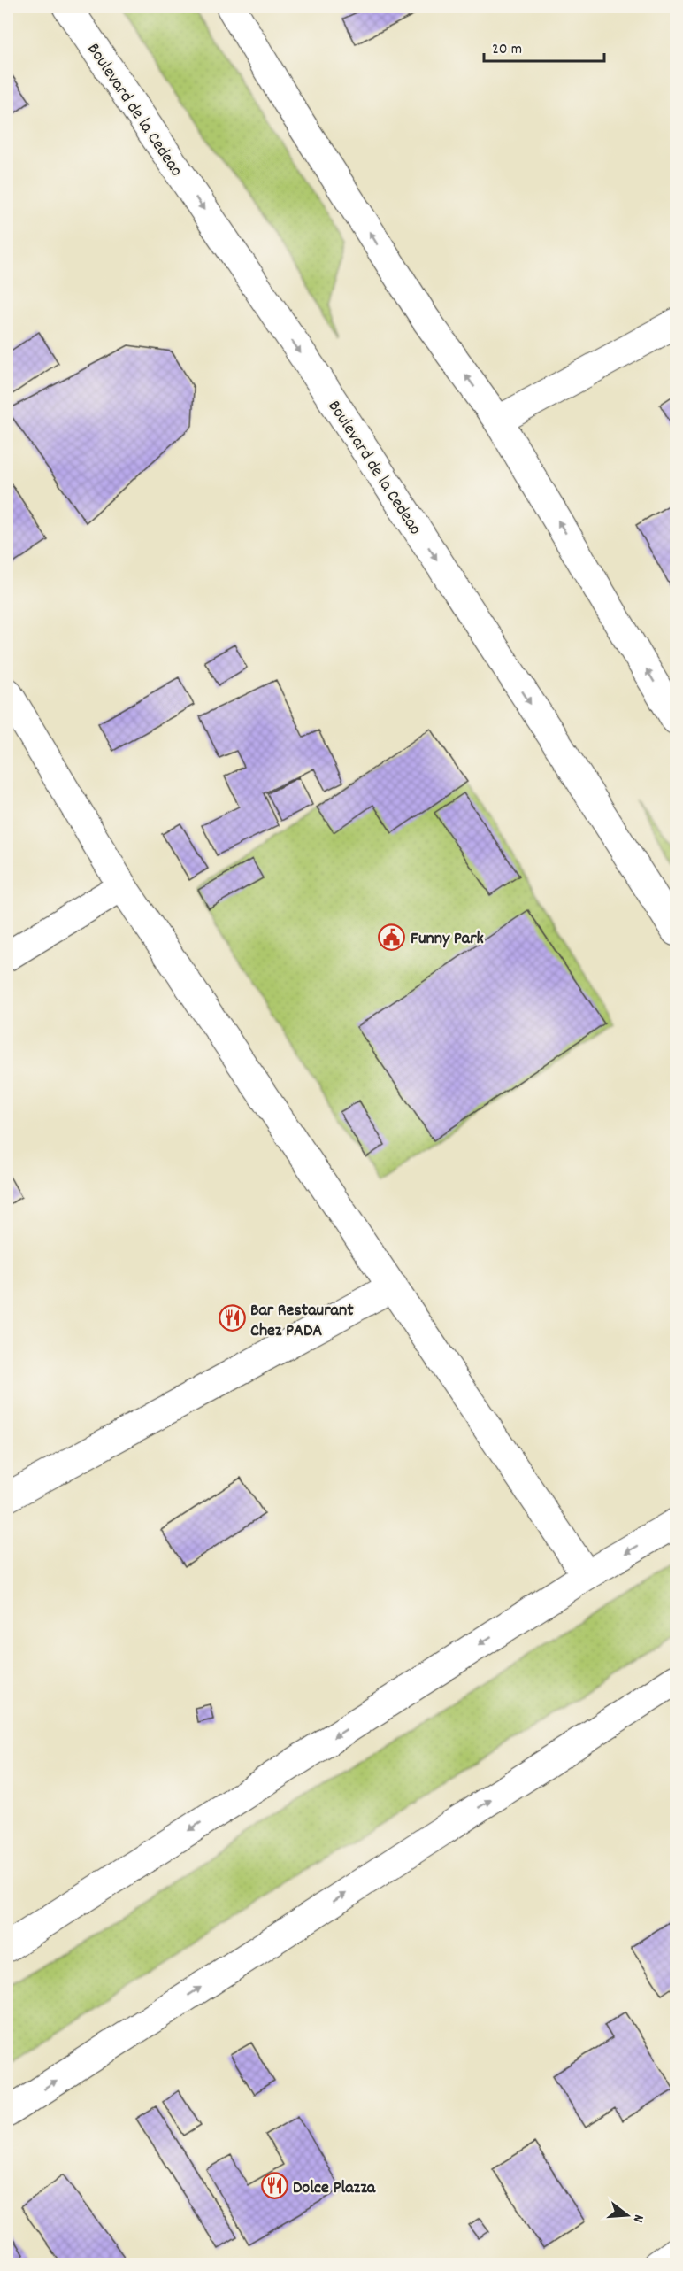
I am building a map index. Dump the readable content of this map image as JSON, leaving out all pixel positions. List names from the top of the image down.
{
  "streets": {
    "street": ["Boulevard de la Cedeao"]
  },
  "places": {
    "public building": ["Funny Park"],
    "restaurant": ["Bar Restaurant Chez PADA", "Dolce Plazza"]
  },
  "scale_bar": "20 m",
  "north": "right"
}
